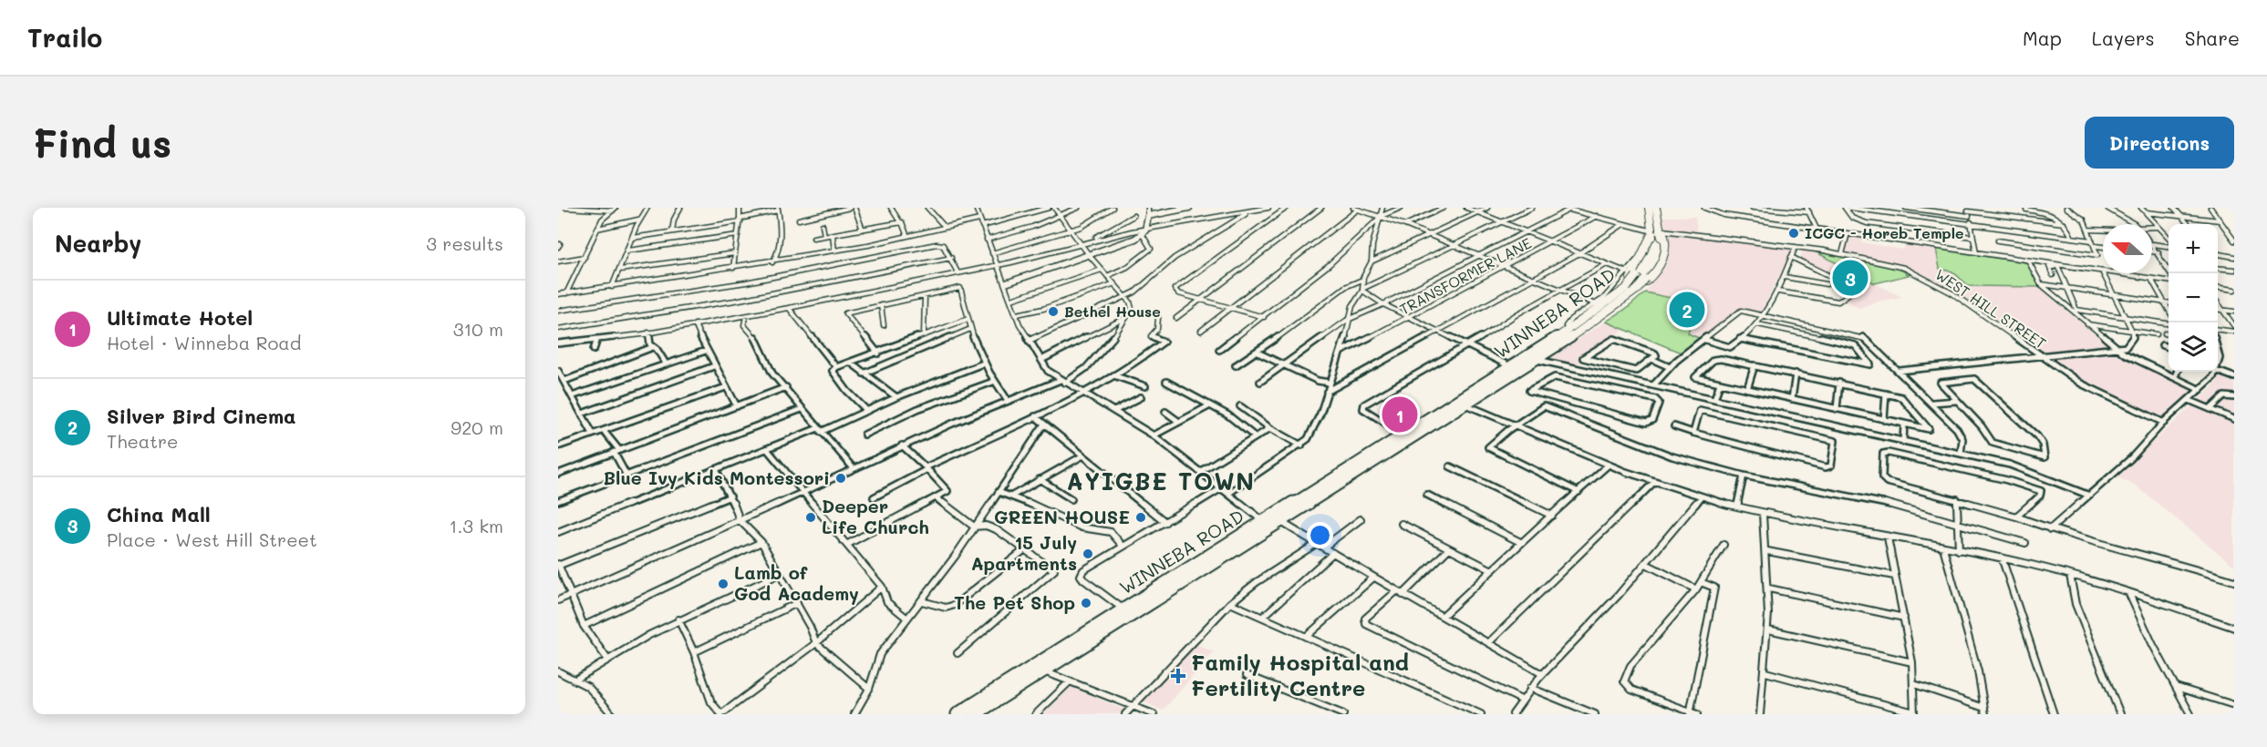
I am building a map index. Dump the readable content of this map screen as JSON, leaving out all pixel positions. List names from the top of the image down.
{
  "streets": {
    "highway": ["WINNEBA ROAD"],
    "street": ["TRANSFORMER LANE", "WEST HILL STREET"]
  },
  "crossings": [
    ["WEST HILL STREET", "WINNEBA ROAD"]
  ],
  "districts": ["AYIGBE TOWN"],
  "places": {
    "other": [
      "ICGC - Horeb Temple",
      "Bethel House",
      "Blue Ivy Kids Montessori",
      "Deeper Life Church",
      "GREEN HOUSE",
      "15 July Apartments",
      "Lamb of God Academy",
      "The Pet Shop"
    ],
    "health": ["Family Hospital and Fertility Centre"]
  },
  "north": "left",
  "page": {
    "header": "Trailo",
    "nav": ["Map", "Layers", "Share"],
    "buttons": "Directions",
    "title": "Find us",
    "heading": ["Nearby", "3 results"],
    "map_buttons": ["+", "−"],
    "pins": ["3", "2", "1"],
    "list": [
      {
        "mark": "1",
        "name": "Ultimate Hotel",
        "note": "Hotel · Winneba Road",
        "value": "310 m"
      },
      {
        "mark": "2",
        "name": "Silver Bird Cinema",
        "note": "Theatre",
        "value": "920 m"
      },
      {
        "mark": "3",
        "name": "China Mall",
        "note": "Place · West Hill Street",
        "value": "1.3 km"
      }
    ]
  }
}
